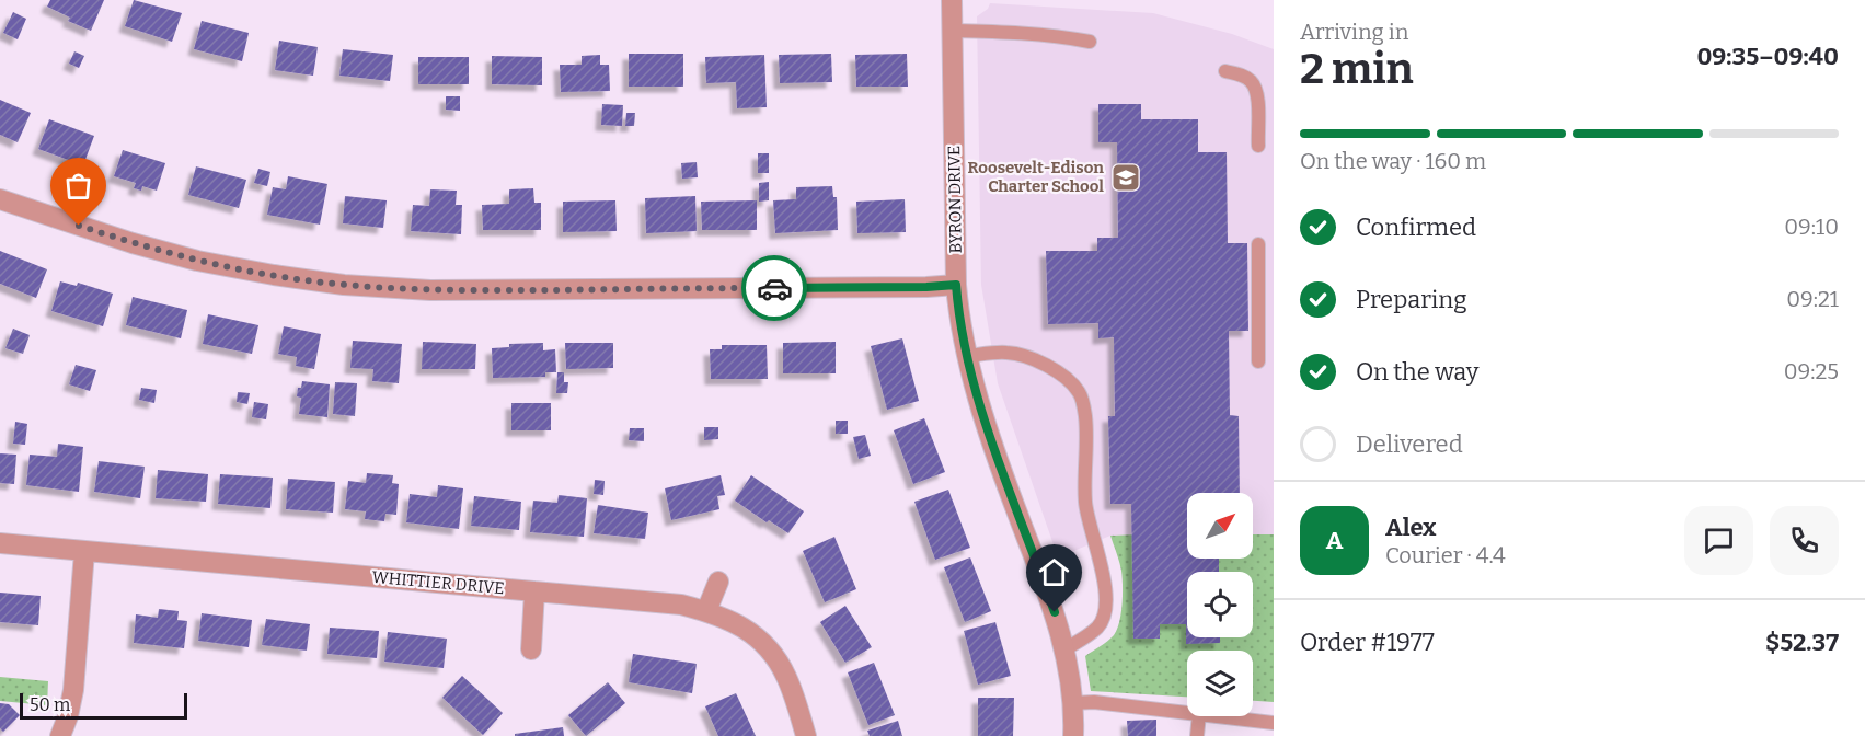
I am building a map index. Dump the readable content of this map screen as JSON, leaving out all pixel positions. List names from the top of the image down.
{
  "streets": {
    "street": ["BYRON DRIVE", "WHITTIER DRIVE"]
  },
  "places": {
    "school or university": ["Roosevelt-Edison Charter School"]
  },
  "scale_bar": "50 m",
  "north": "top right",
  "page": {
    "heading": ["2 min", "Arriving in", "09:35–09:40"],
    "panel": [
      "Alex",
      "Courier · 4.4",
      "Order #1977",
      "$52.37"
    ],
    "bar": "On the way · 160 m",
    "list": [
      ["Confirmed", "09:10"],
      ["Preparing", "09:21"],
      ["On the way", "09:25"],
      "Delivered"
    ],
    "round": "A",
    "scale": "50 m"
  }
}
